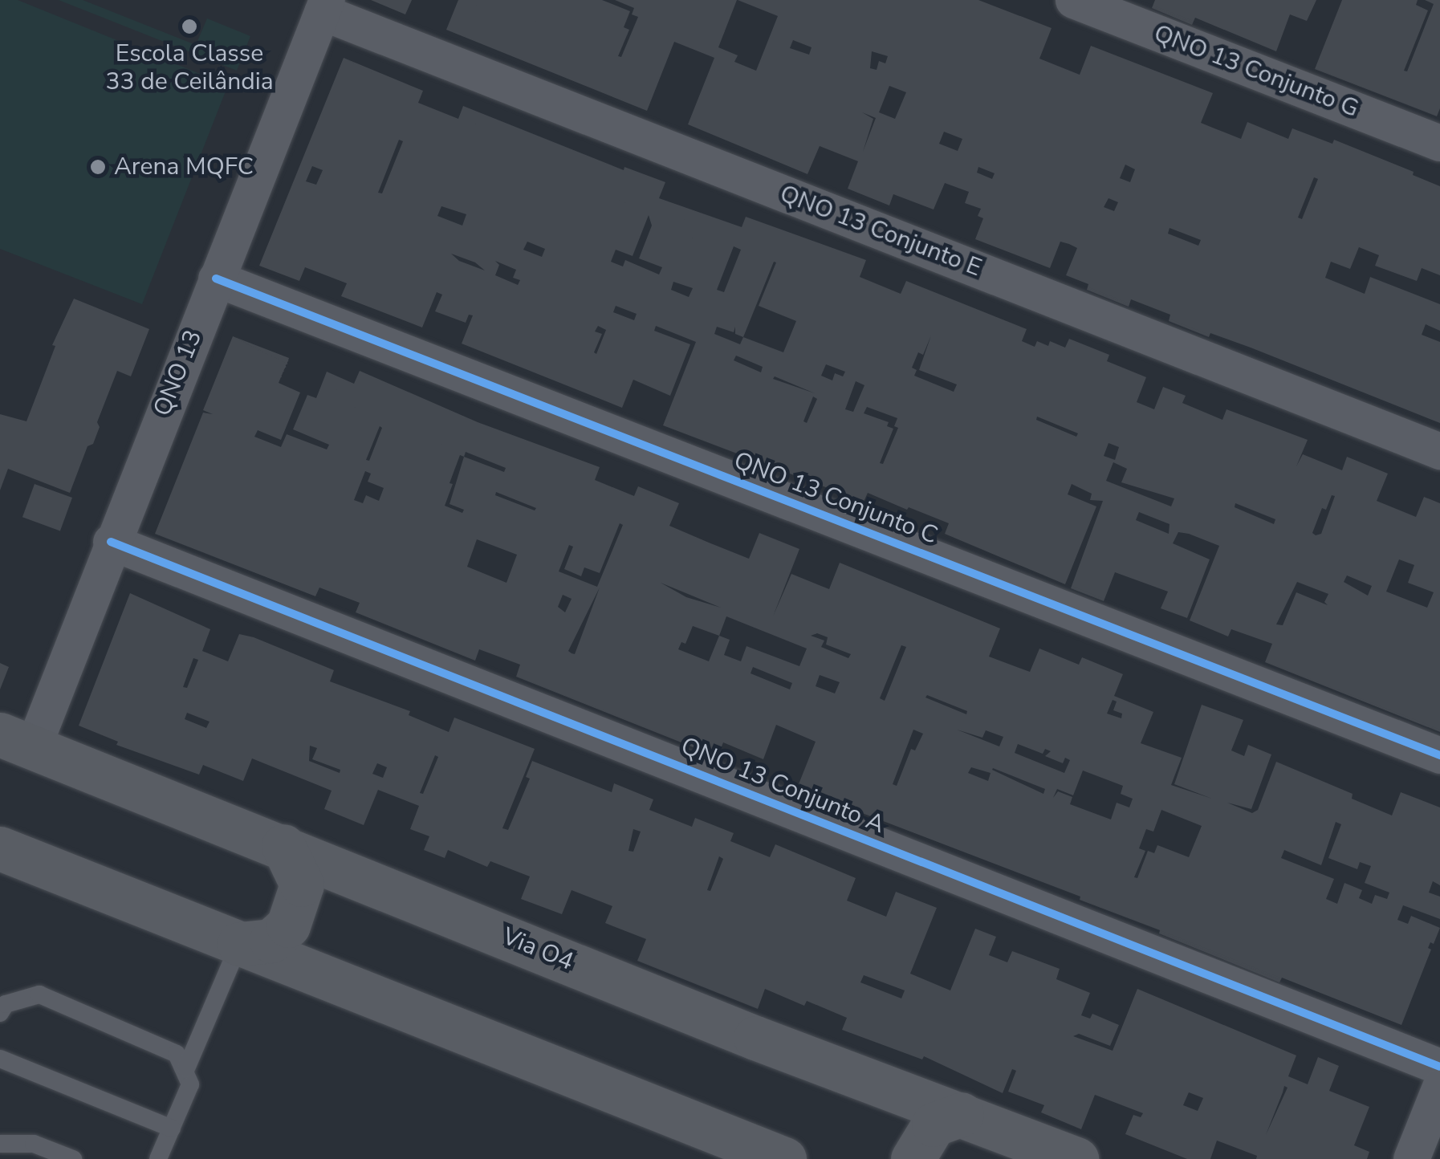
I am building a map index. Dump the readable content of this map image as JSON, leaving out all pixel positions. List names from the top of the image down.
{
  "streets": {
    "main road": ["Via O4"],
    "street": [
      "QNO 13 Conjunto G",
      "QNO 13 Conjunto E",
      "QNO 13",
      "QNO 13 Conjunto C",
      "QNO 13 Conjunto A"
    ]
  },
  "crossings": [
    ["QNO 13 Conjunto E", "QNO 13"],
    ["QNO 13", "QNO 13 Conjunto C"],
    ["QNO 13", "QNO 13 Conjunto A"],
    ["QNO 13", "Via O4"]
  ],
  "places": ["Escola Classe 33 de Ceilândia", "Arena MQFC"]
}
